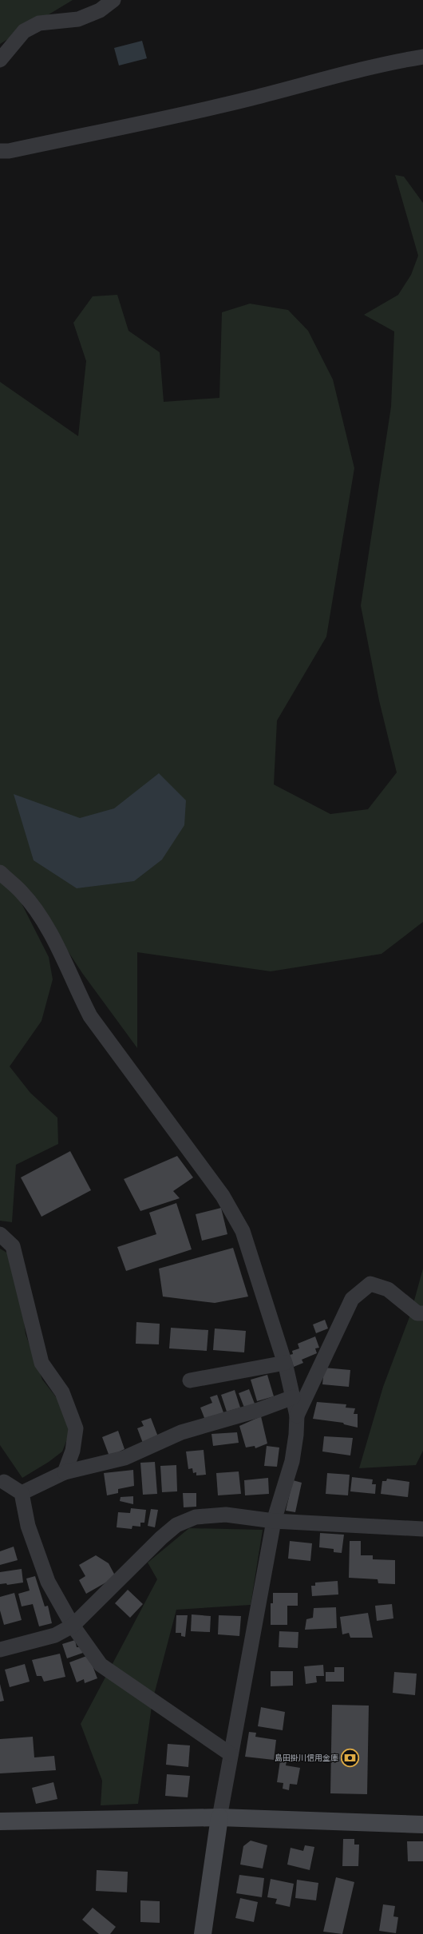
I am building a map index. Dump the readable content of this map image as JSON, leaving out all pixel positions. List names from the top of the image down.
{
  "places": {
    "bank": ["島田掛川信用金庫"]
  }
}
